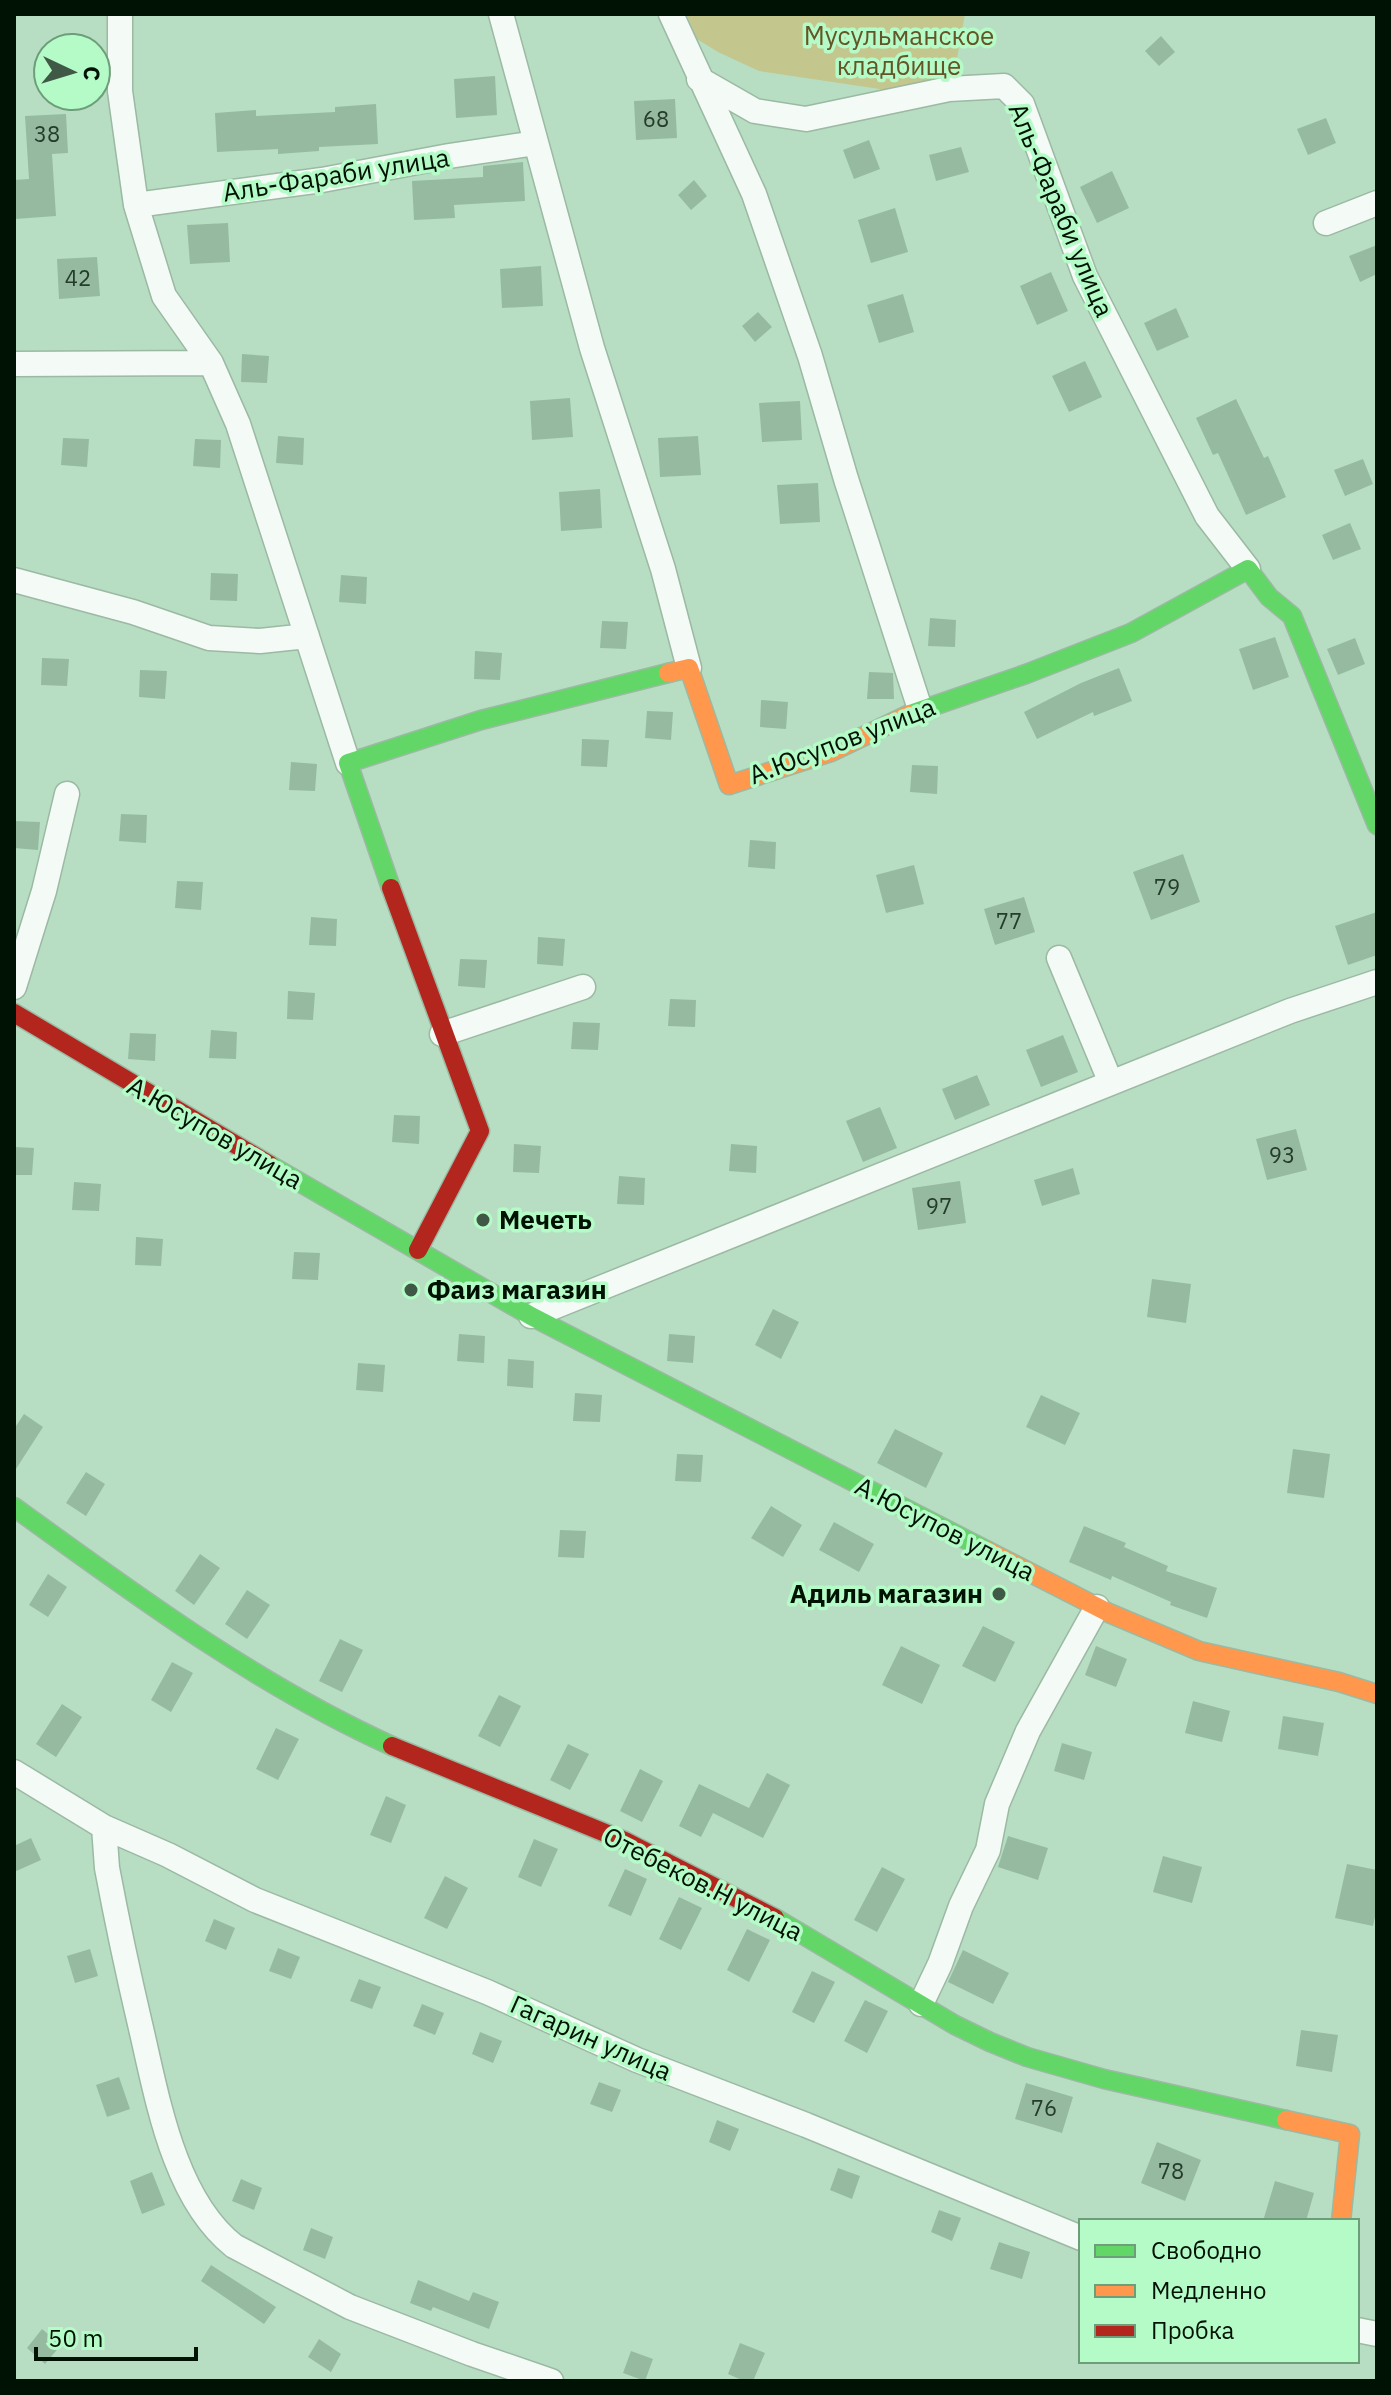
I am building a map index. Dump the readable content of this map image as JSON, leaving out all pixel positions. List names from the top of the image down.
{
  "streets": {
    "street": [
      "Аль-Фараби улица",
      "А.Юсупов улица",
      "Отебеков.Н улица",
      "Гагарин улица"
    ]
  },
  "crossings": [
    ["Аль-Фараби улица", "А.Юсупов улица"]
  ],
  "parks": ["Мусульманское кладбище"],
  "places": ["Мечеть", "Фаиз магазин", "Адиль магазин"],
  "house_numbers": [
    "68",
    "38",
    "42",
    "79",
    "77",
    "93",
    "97",
    "76",
    "78"
  ],
  "legend": ["Свободно", "Медленно", "Пробка"],
  "scale_bar": "50 m",
  "north": "right"
}
